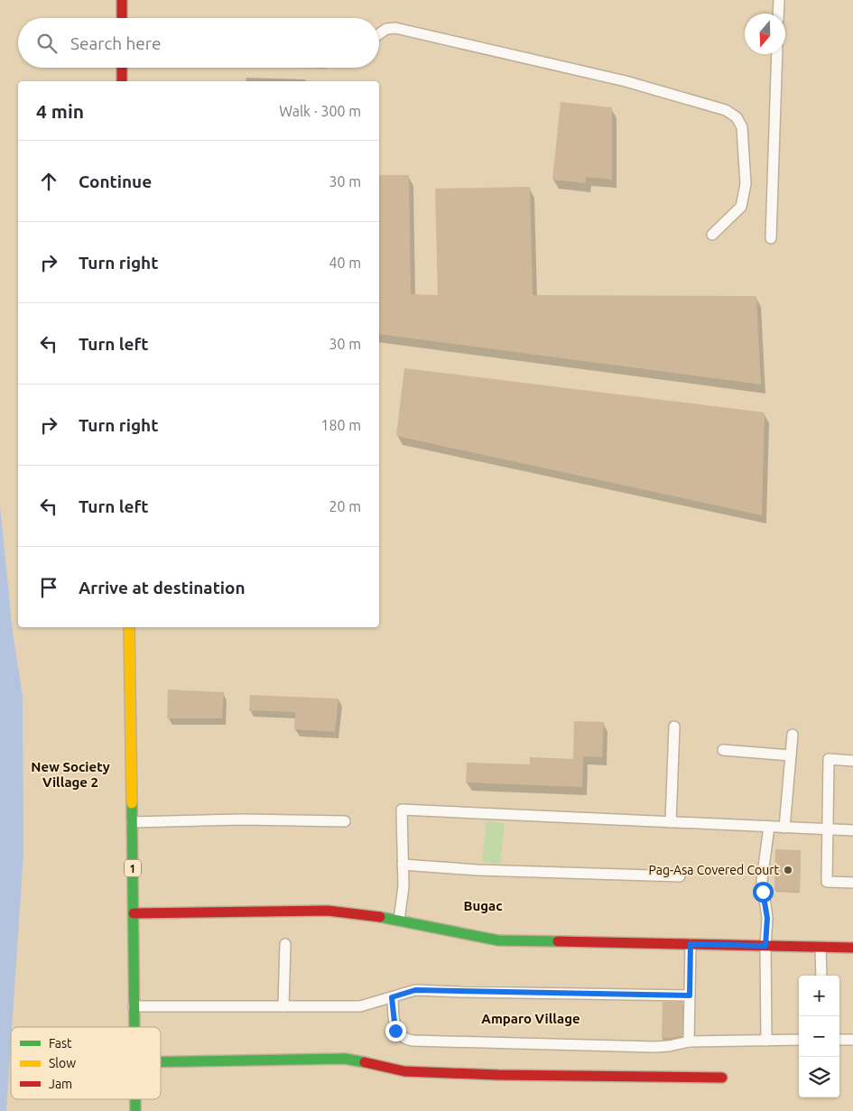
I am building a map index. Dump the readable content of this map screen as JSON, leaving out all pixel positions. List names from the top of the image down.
{
  "streets": {
    "main road": ["1"]
  },
  "districts": ["New Society Village 2", "Bugac", "Amparo Village"],
  "places": ["Pag-Asa Covered Court"],
  "legend": ["Fast", "Slow", "Jam"],
  "north": "bottom",
  "page": {
    "search": "Search here",
    "heading": ["4 min", "Walk · 300 m"],
    "list": [
      ["Continue", "30 m"],
      ["Turn right", "40 m"],
      ["Turn left", "30 m"],
      ["Turn right", "180 m"],
      ["Turn left", "20 m"],
      "Arrive at destination"
    ],
    "map_buttons": ["+", "−"]
  }
}
